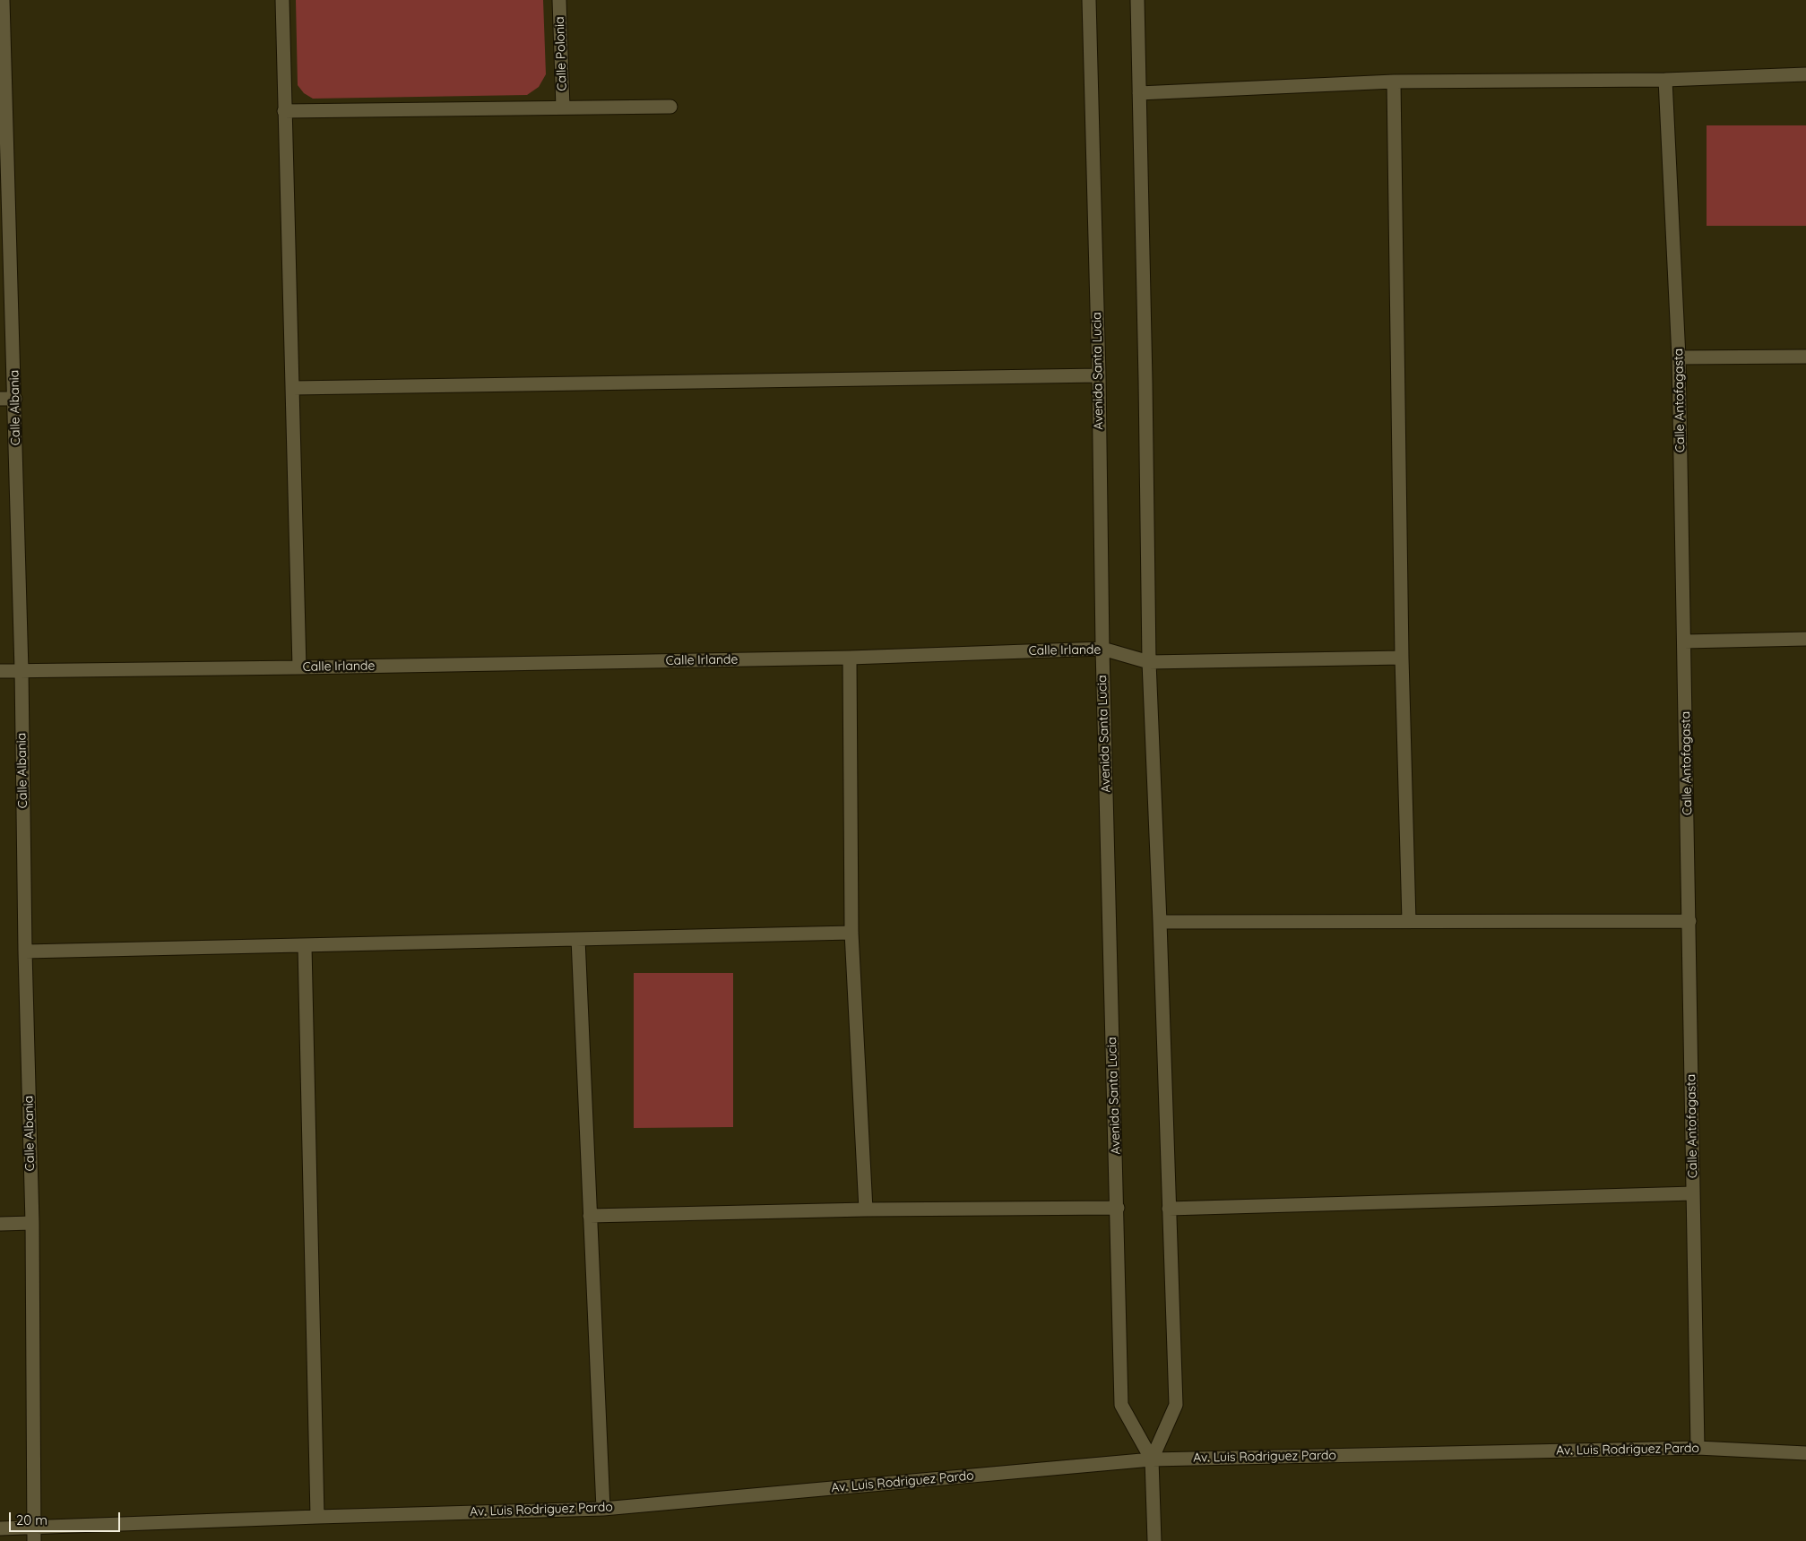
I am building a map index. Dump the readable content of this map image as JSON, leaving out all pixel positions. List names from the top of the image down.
{
  "streets": {
    "street": [
      "Calle Polonia",
      "Avenida Santa Lucia",
      "Calle Antofagasta",
      "Calle Albania",
      "Calle Irlande",
      "Av. Luis Rodriguez Pardo"
    ]
  },
  "crossings": [
    ["Avenida Santa Lucia", "Calle Irlande"],
    ["Avenida Santa Lucia", "Av. Luis Rodriguez Pardo"],
    ["Calle Antofagasta", "Av. Luis Rodriguez Pardo"],
    ["Calle Albania", "Calle Irlande"],
    ["Calle Albania", "Av. Luis Rodriguez Pardo"]
  ],
  "scale_bar": "20 m"
}
